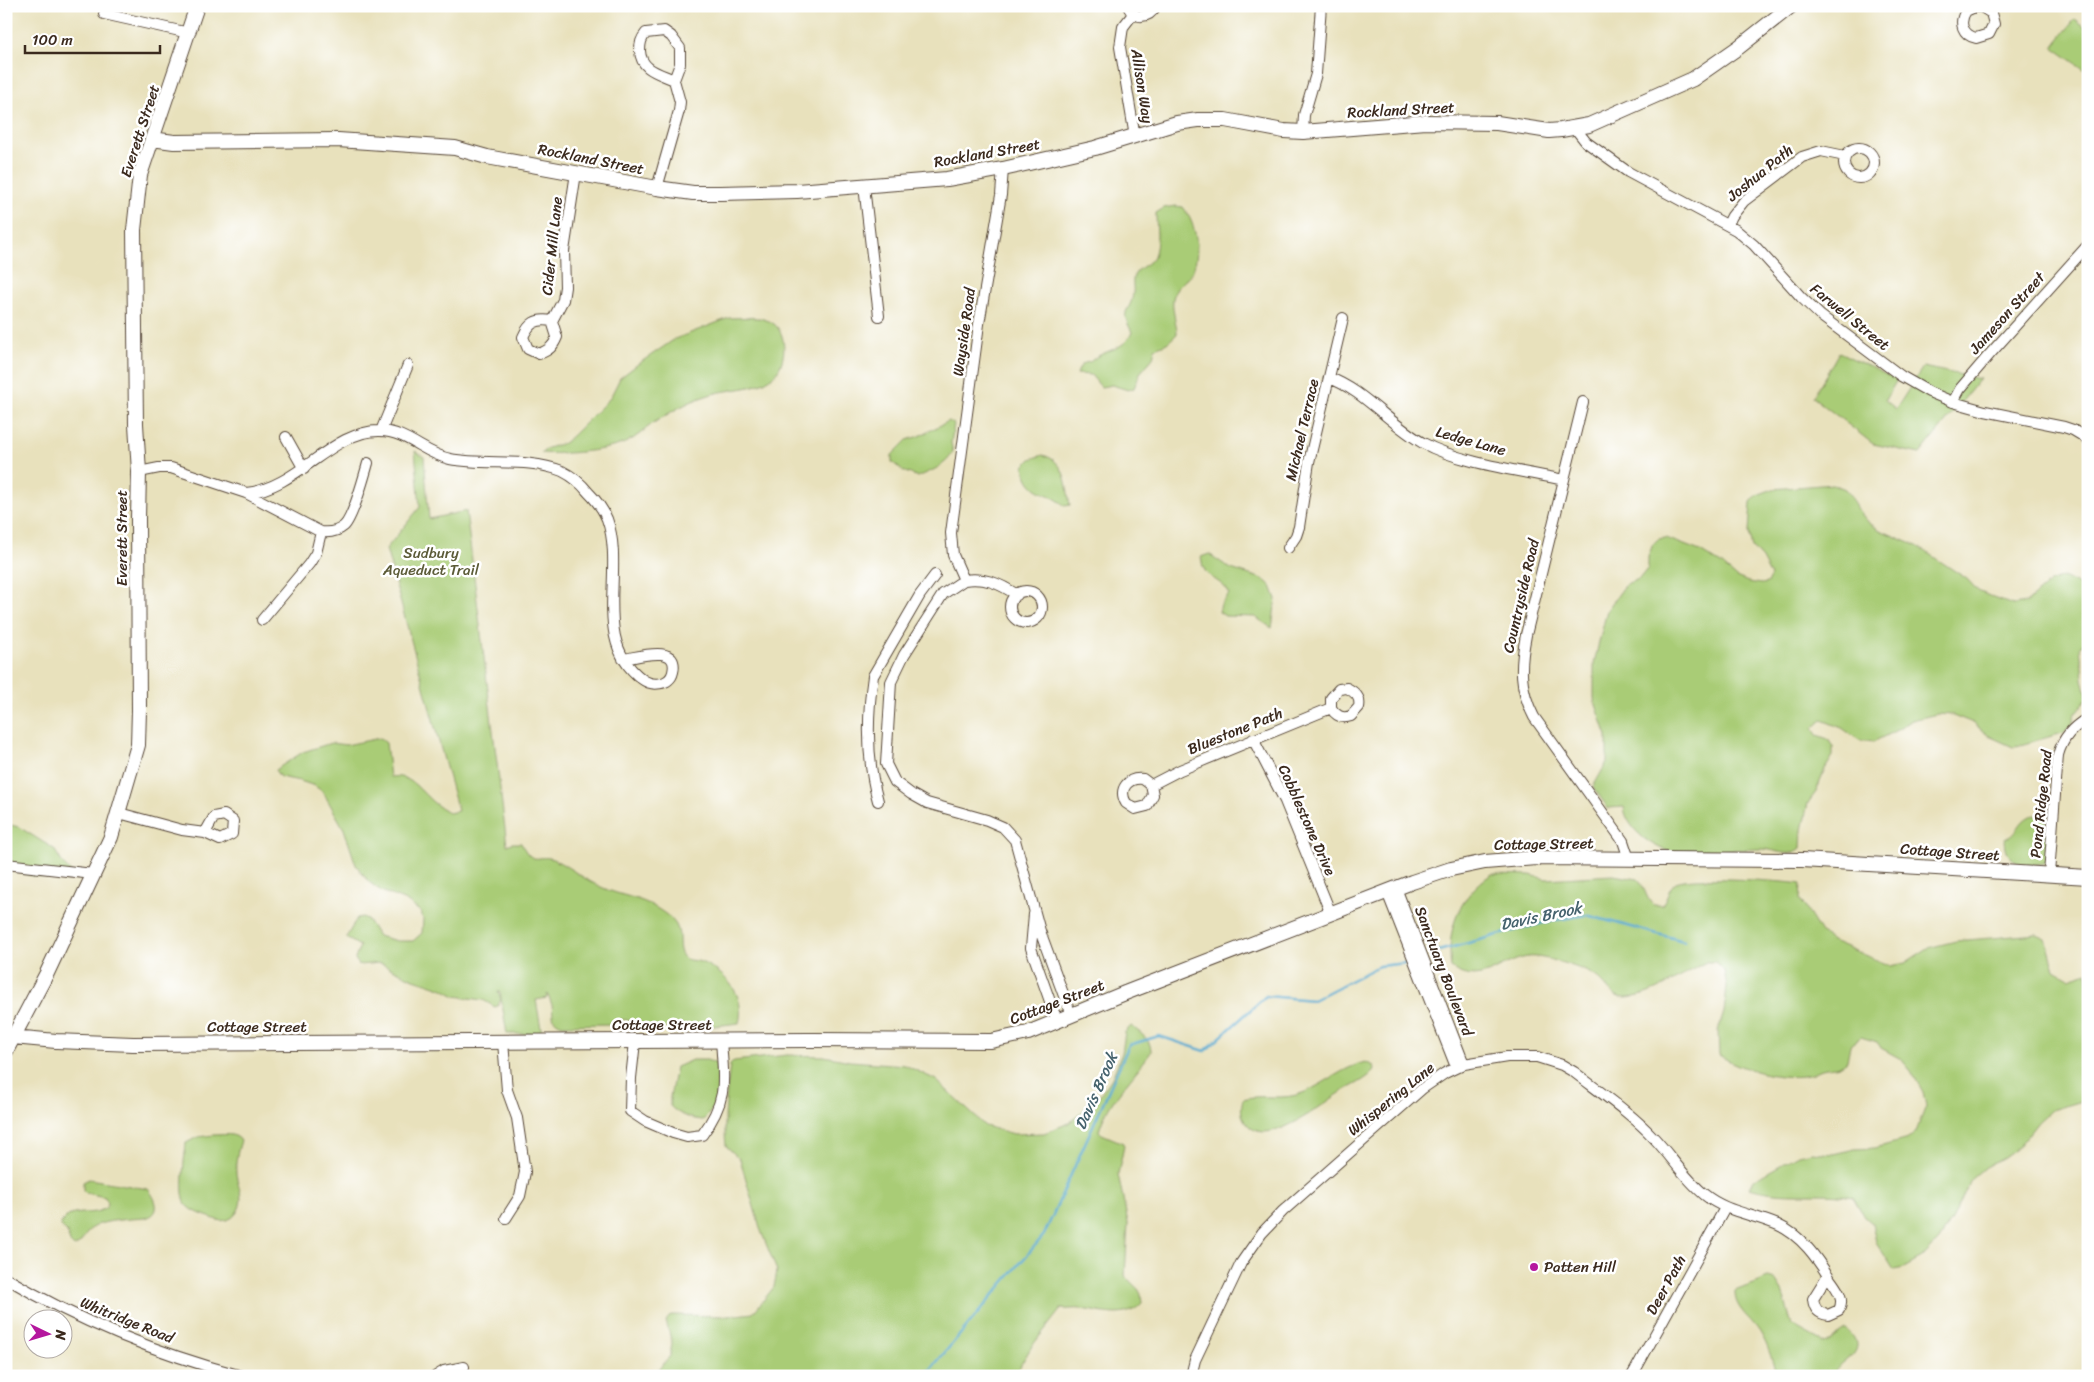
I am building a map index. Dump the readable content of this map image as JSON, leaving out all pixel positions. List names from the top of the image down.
{
  "streets": {
    "street": [
      "Allison Way",
      "Rockland Street",
      "Everett Street",
      "Joshua Path",
      "Cider Mill Lane",
      "Jameson Street",
      "Farwell Street",
      "Wayside Road",
      "Michael Terrace",
      "Ledge Lane",
      "Countryside Road",
      "Bluestone Path",
      "Pond Ridge Road",
      "Cobblestone Drive",
      "Cottage Street",
      "Sanctuary Boulevard",
      "Whispering Lane",
      "Deer Path",
      "Whitridge Road"
    ]
  },
  "crossings": [
    ["Allison Way", "Rockland Street"],
    ["Rockland Street", "Everett Street"],
    ["Rockland Street", "Cider Mill Lane"],
    ["Rockland Street", "Farwell Street"],
    ["Rockland Street", "Wayside Road"],
    ["Everett Street", "Cottage Street"],
    ["Joshua Path", "Farwell Street"],
    ["Jameson Street", "Farwell Street"],
    ["Michael Terrace", "Ledge Lane"],
    ["Ledge Lane", "Countryside Road"],
    ["Countryside Road", "Cottage Street"],
    ["Bluestone Path", "Cobblestone Drive"],
    ["Pond Ridge Road", "Cottage Street"],
    ["Cobblestone Drive", "Cottage Street"],
    ["Cottage Street", "Sanctuary Boulevard"],
    ["Sanctuary Boulevard", "Whispering Lane"],
    ["Whispering Lane", "Deer Path"]
  ],
  "water": ["Davis Brook"],
  "parks": ["Sudbury Aqueduct Trail"],
  "places": ["Patten Hill"],
  "scale_bar": "100 m",
  "north": "right"
}
